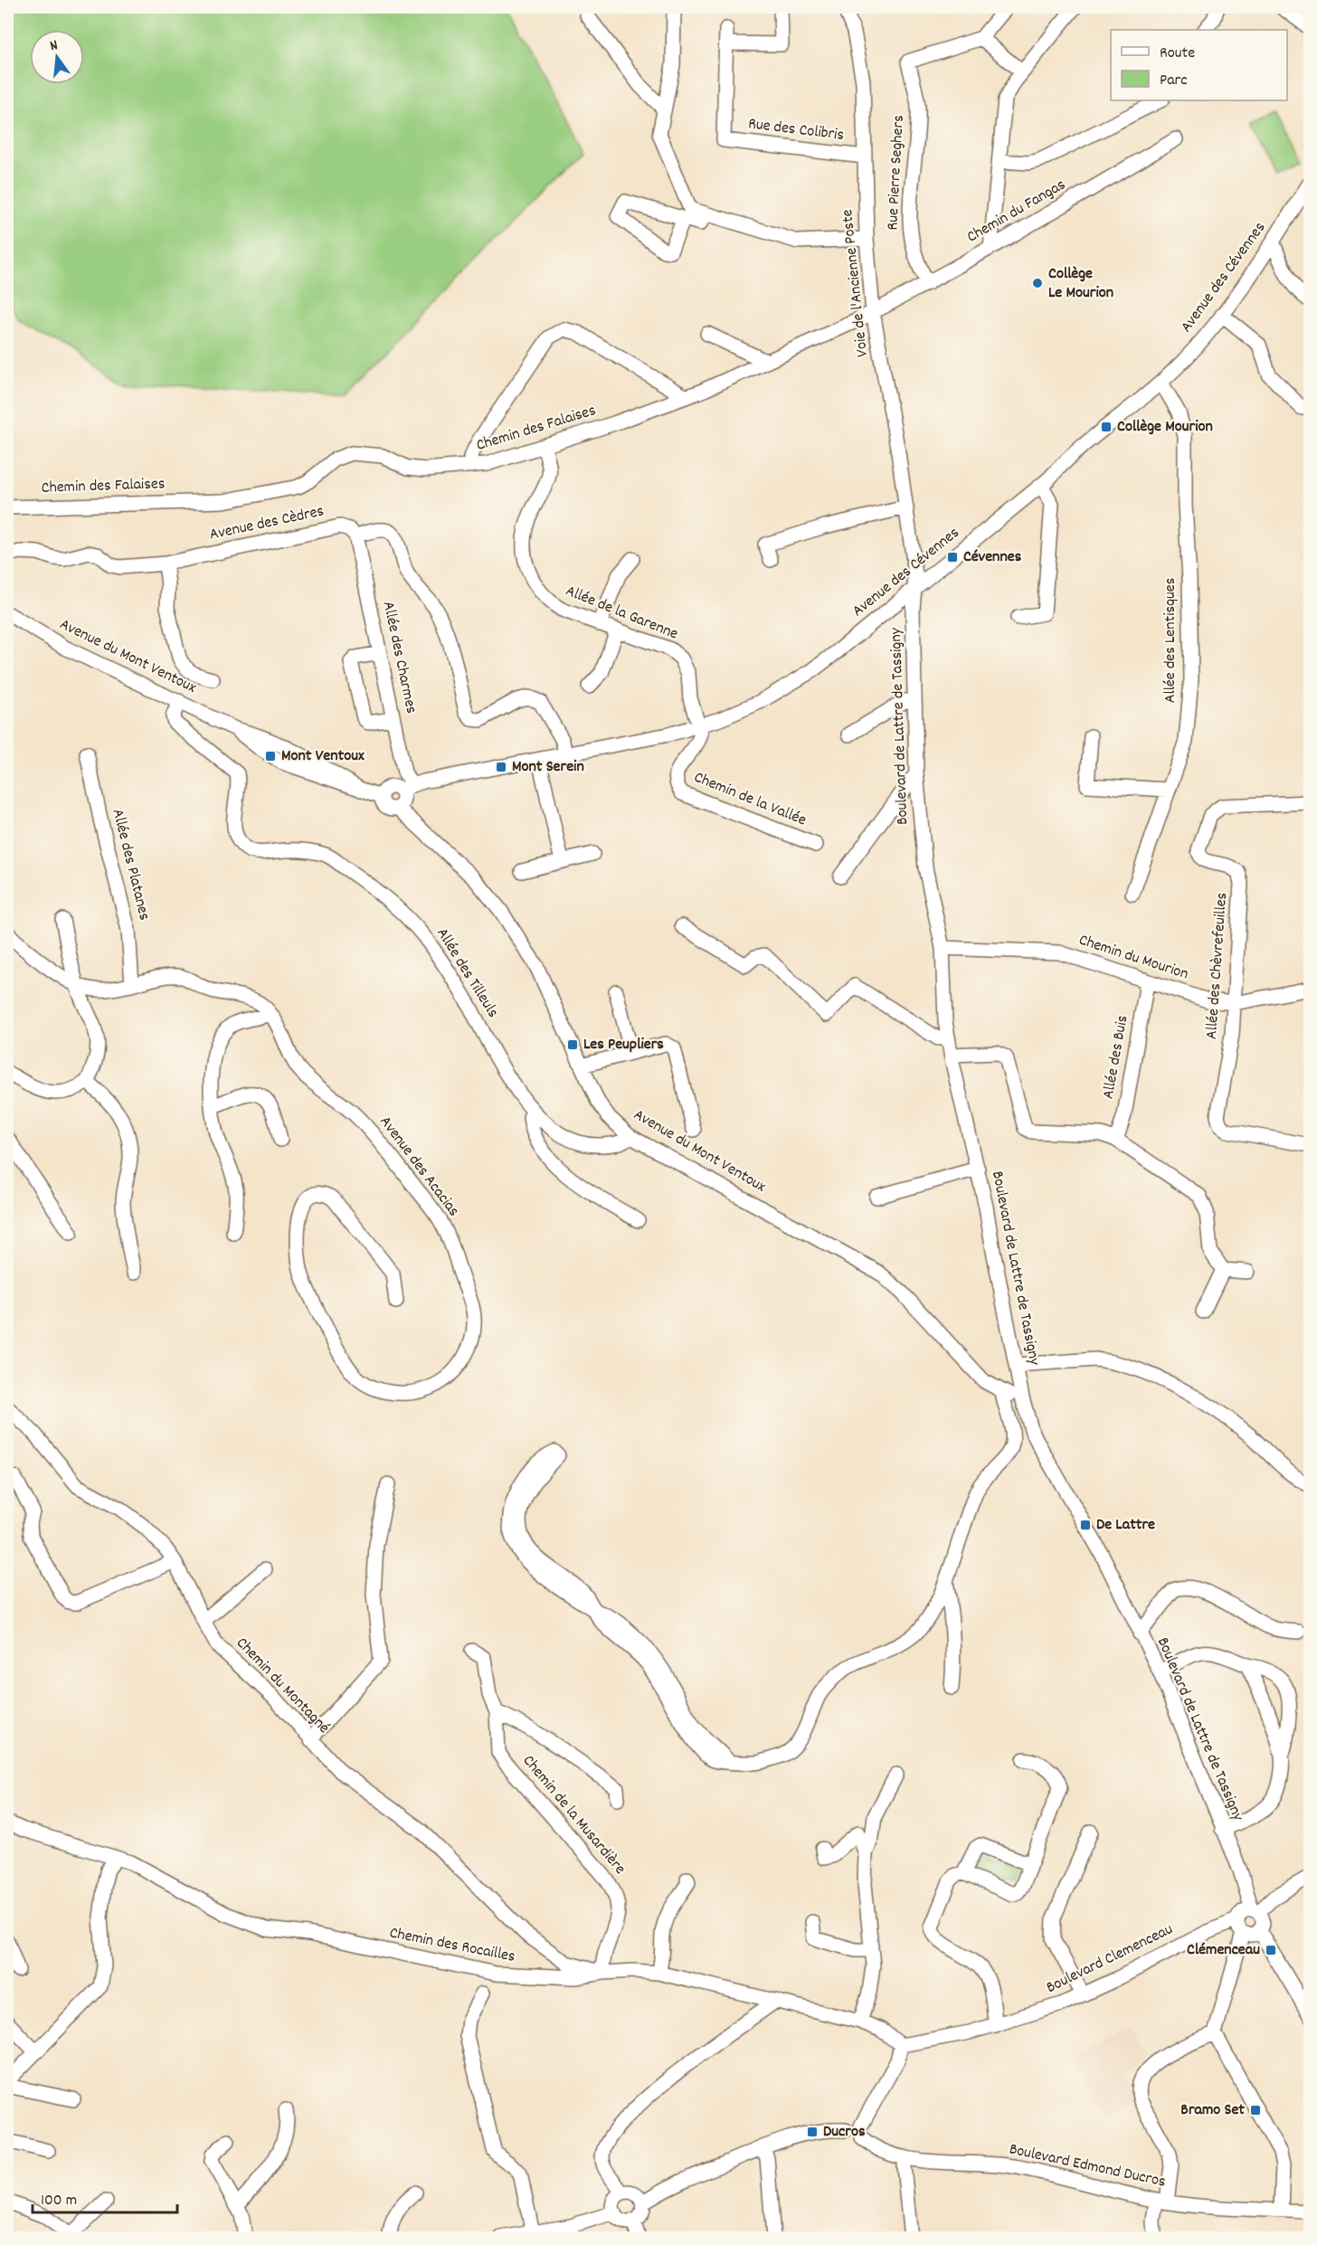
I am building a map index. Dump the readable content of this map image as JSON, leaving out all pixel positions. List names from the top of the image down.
{
  "streets": {
    "street": [
      "Rue des Colibris",
      "Rue Pierre Seghers",
      "Chemin du Fangas",
      "Avenue des Cévennes",
      "Voie de l'Ancienne Poste",
      "Chemin des Falaises",
      "Avenue des Cèdres",
      "Allée de la Garenne",
      "Allée des Lentisques",
      "Avenue du Mont Ventoux",
      "Allée des Charmes",
      "Boulevard de Lattre de Tassigny",
      "Chemin de la Vallée",
      "Allée des Platanes",
      "Chemin du Mourion",
      "Allée des Chèvrefeuilles",
      "Allée des Tilleuls",
      "Allée des Buis",
      "Avenue des Acacias",
      "Chemin du Montagné",
      "Chemin de la Musardière",
      "Chemin des Rocailles",
      "Boulevard Clemenceau",
      "Boulevard Edmond Ducros"
    ]
  },
  "crossings": [
    ["Rue des Colibris", "Voie de l'Ancienne Poste"],
    ["Rue Pierre Seghers", "Chemin du Fangas"],
    ["Chemin du Fangas", "Voie de l'Ancienne Poste"],
    ["Chemin du Fangas", "Chemin des Falaises"],
    ["Avenue des Cévennes", "Voie de l'Ancienne Poste"],
    ["Avenue des Cévennes", "Avenue des Cèdres"],
    ["Avenue des Cévennes", "Allée de la Garenne"],
    ["Avenue des Cévennes", "Allée des Lentisques"],
    ["Avenue des Cévennes", "Avenue du Mont Ventoux"],
    ["Avenue des Cévennes", "Allée des Charmes"],
    ["Avenue des Cévennes", "Boulevard de Lattre de Tassigny"],
    ["Avenue des Cévennes", "Chemin de la Vallée"],
    ["Voie de l'Ancienne Poste", "Chemin des Falaises"],
    ["Voie de l'Ancienne Poste", "Boulevard de Lattre de Tassigny"],
    ["Chemin des Falaises", "Allée de la Garenne"],
    ["Avenue des Cèdres", "Allée des Charmes"],
    ["Allée de la Garenne", "Chemin de la Vallée"],
    ["Avenue du Mont Ventoux", "Allée des Charmes"],
    ["Avenue du Mont Ventoux", "Boulevard de Lattre de Tassigny"],
    ["Avenue du Mont Ventoux", "Allée des Tilleuls"],
    ["Boulevard de Lattre de Tassigny", "Chemin du Mourion"],
    ["Boulevard de Lattre de Tassigny", "Boulevard Clemenceau"],
    ["Allée des Platanes", "Avenue des Acacias"],
    ["Chemin du Mourion", "Allée des Chèvrefeuilles"],
    ["Chemin du Mourion", "Allée des Buis"],
    ["Chemin du Montagné", "Chemin de la Musardière"],
    ["Chemin du Montagné", "Chemin des Rocailles"],
    ["Chemin de la Musardière", "Chemin des Rocailles"],
    ["Chemin des Rocailles", "Boulevard Clemenceau"]
  ],
  "places": {
    "other": ["Collège Le Mourion"],
    "transit": [
      "Collège Mourion",
      "Cévennes",
      "Mont Ventoux",
      "Mont Serein",
      "Les Peupliers",
      "De Lattre",
      "Clémenceau",
      "Bramo Set",
      "Ducros"
    ]
  },
  "legend": ["Route", "Parc"],
  "scale_bar": "100 m",
  "north": "top"
}
